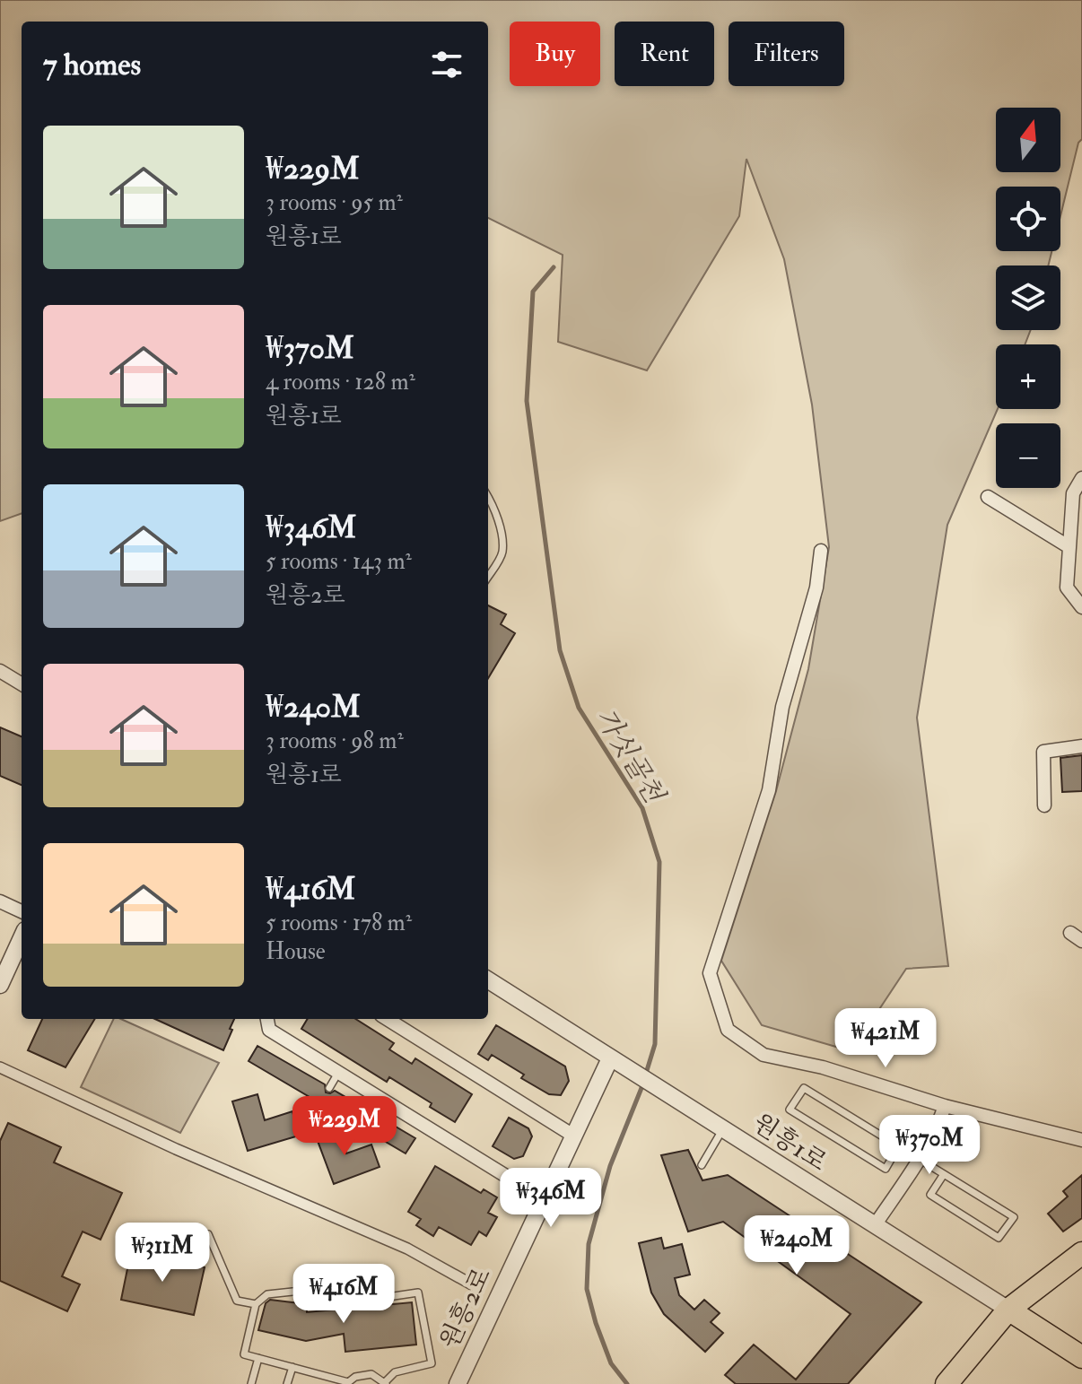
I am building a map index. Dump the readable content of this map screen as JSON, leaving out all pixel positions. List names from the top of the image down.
{
  "streets": {
    "street": ["원흥1로", "원흥2로"]
  },
  "crossings": [
    ["원흥1로", "원흥2로"]
  ],
  "water": ["가싯골천"],
  "north": "top",
  "page": {
    "chip": ["Buy", "Rent", "Filters"],
    "heading": "7 homes",
    "map_buttons": ["+", "−"],
    "list": [
      {
        "name": "₩229M",
        "note": "3 rooms · 95 m² · 원흥1로"
      },
      {
        "name": "₩370M",
        "note": "4 rooms · 128 m² · 원흥1로"
      },
      {
        "name": "₩346M",
        "note": "5 rooms · 143 m² · 원흥2로"
      },
      {
        "name": "₩240M",
        "note": "3 rooms · 98 m² · 원흥1로"
      },
      {
        "name": "₩416M",
        "note": "5 rooms · 178 m² · House"
      }
    ],
    "price": [
      "₩421M",
      "₩229M",
      "₩370M",
      "₩346M",
      "₩240M",
      "₩311M",
      "₩416M"
    ]
  }
}
